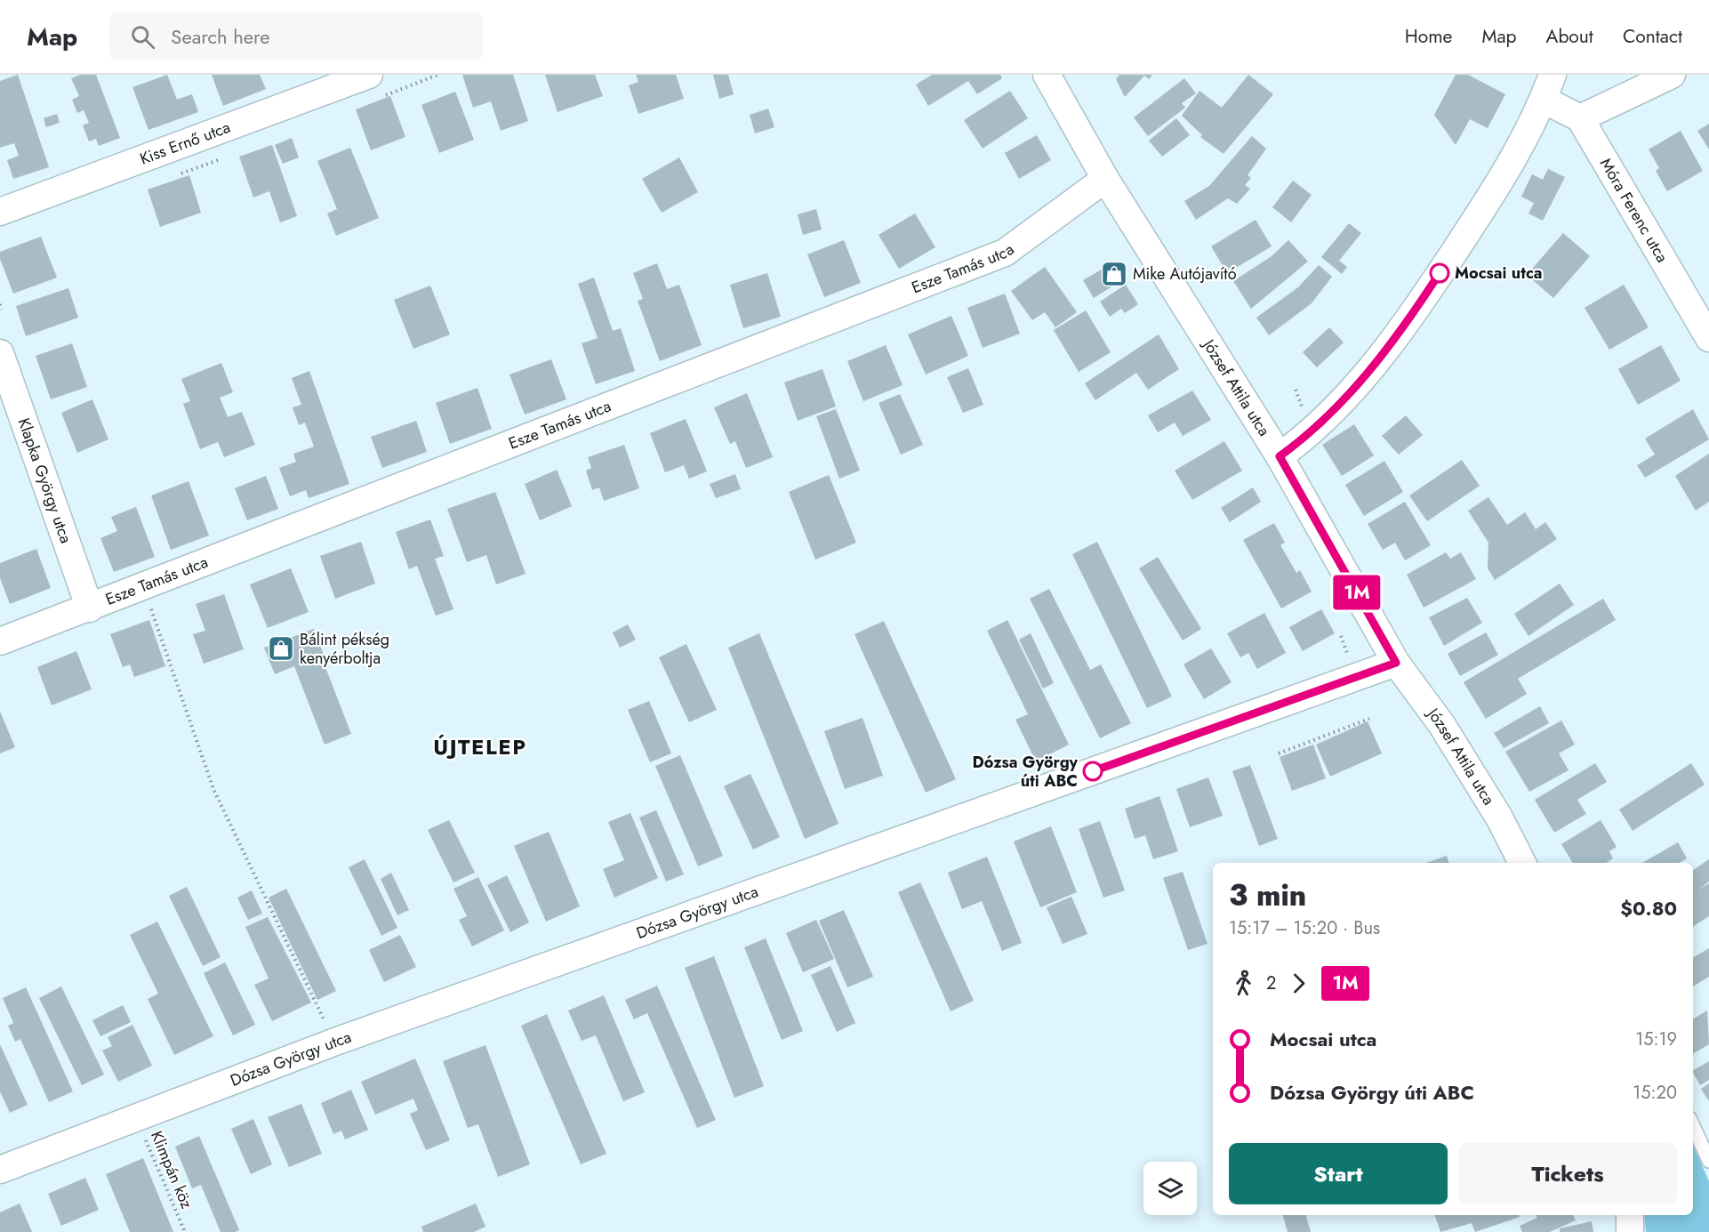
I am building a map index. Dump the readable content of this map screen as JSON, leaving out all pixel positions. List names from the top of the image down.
{
  "streets": {
    "street": [
      "Kiss Ernő utca",
      "Móra Ferenc utca",
      "Esze Tamás utca",
      "József Attila utca",
      "Klapka György utca",
      "Dózsa György utca"
    ],
    "path": ["Klimpán köz"]
  },
  "crossings": [
    ["Esze Tamás utca", "József Attila utca"],
    ["Esze Tamás utca", "Klapka György utca"],
    ["József Attila utca", "Dózsa György utca"],
    ["Dózsa György utca", "Klimpán köz"]
  ],
  "districts": ["ÚJTELEP"],
  "places": {
    "other": ["Mocsai utca", "Dózsa György úti ABC"],
    "shop": ["Mike Autójavító", "Bálint pékség kenyérboltja"]
  },
  "lines": ["bus line 1M"],
  "page": {
    "header": "Map",
    "search": "Search here",
    "nav": [
      "Home",
      "Map",
      "About",
      "Contact"
    ],
    "on_map": "1M",
    "heading": ["3 min", "15:17 – 15:20 · Bus", "$0.80"],
    "legs": ["2", "1M"],
    "list": [
      {
        "name": "Mocsai utca",
        "value": "15:19"
      },
      {
        "name": "Dózsa György úti ABC",
        "value": "15:20"
      }
    ],
    "buttons": ["Start", "Tickets"]
  }
}
